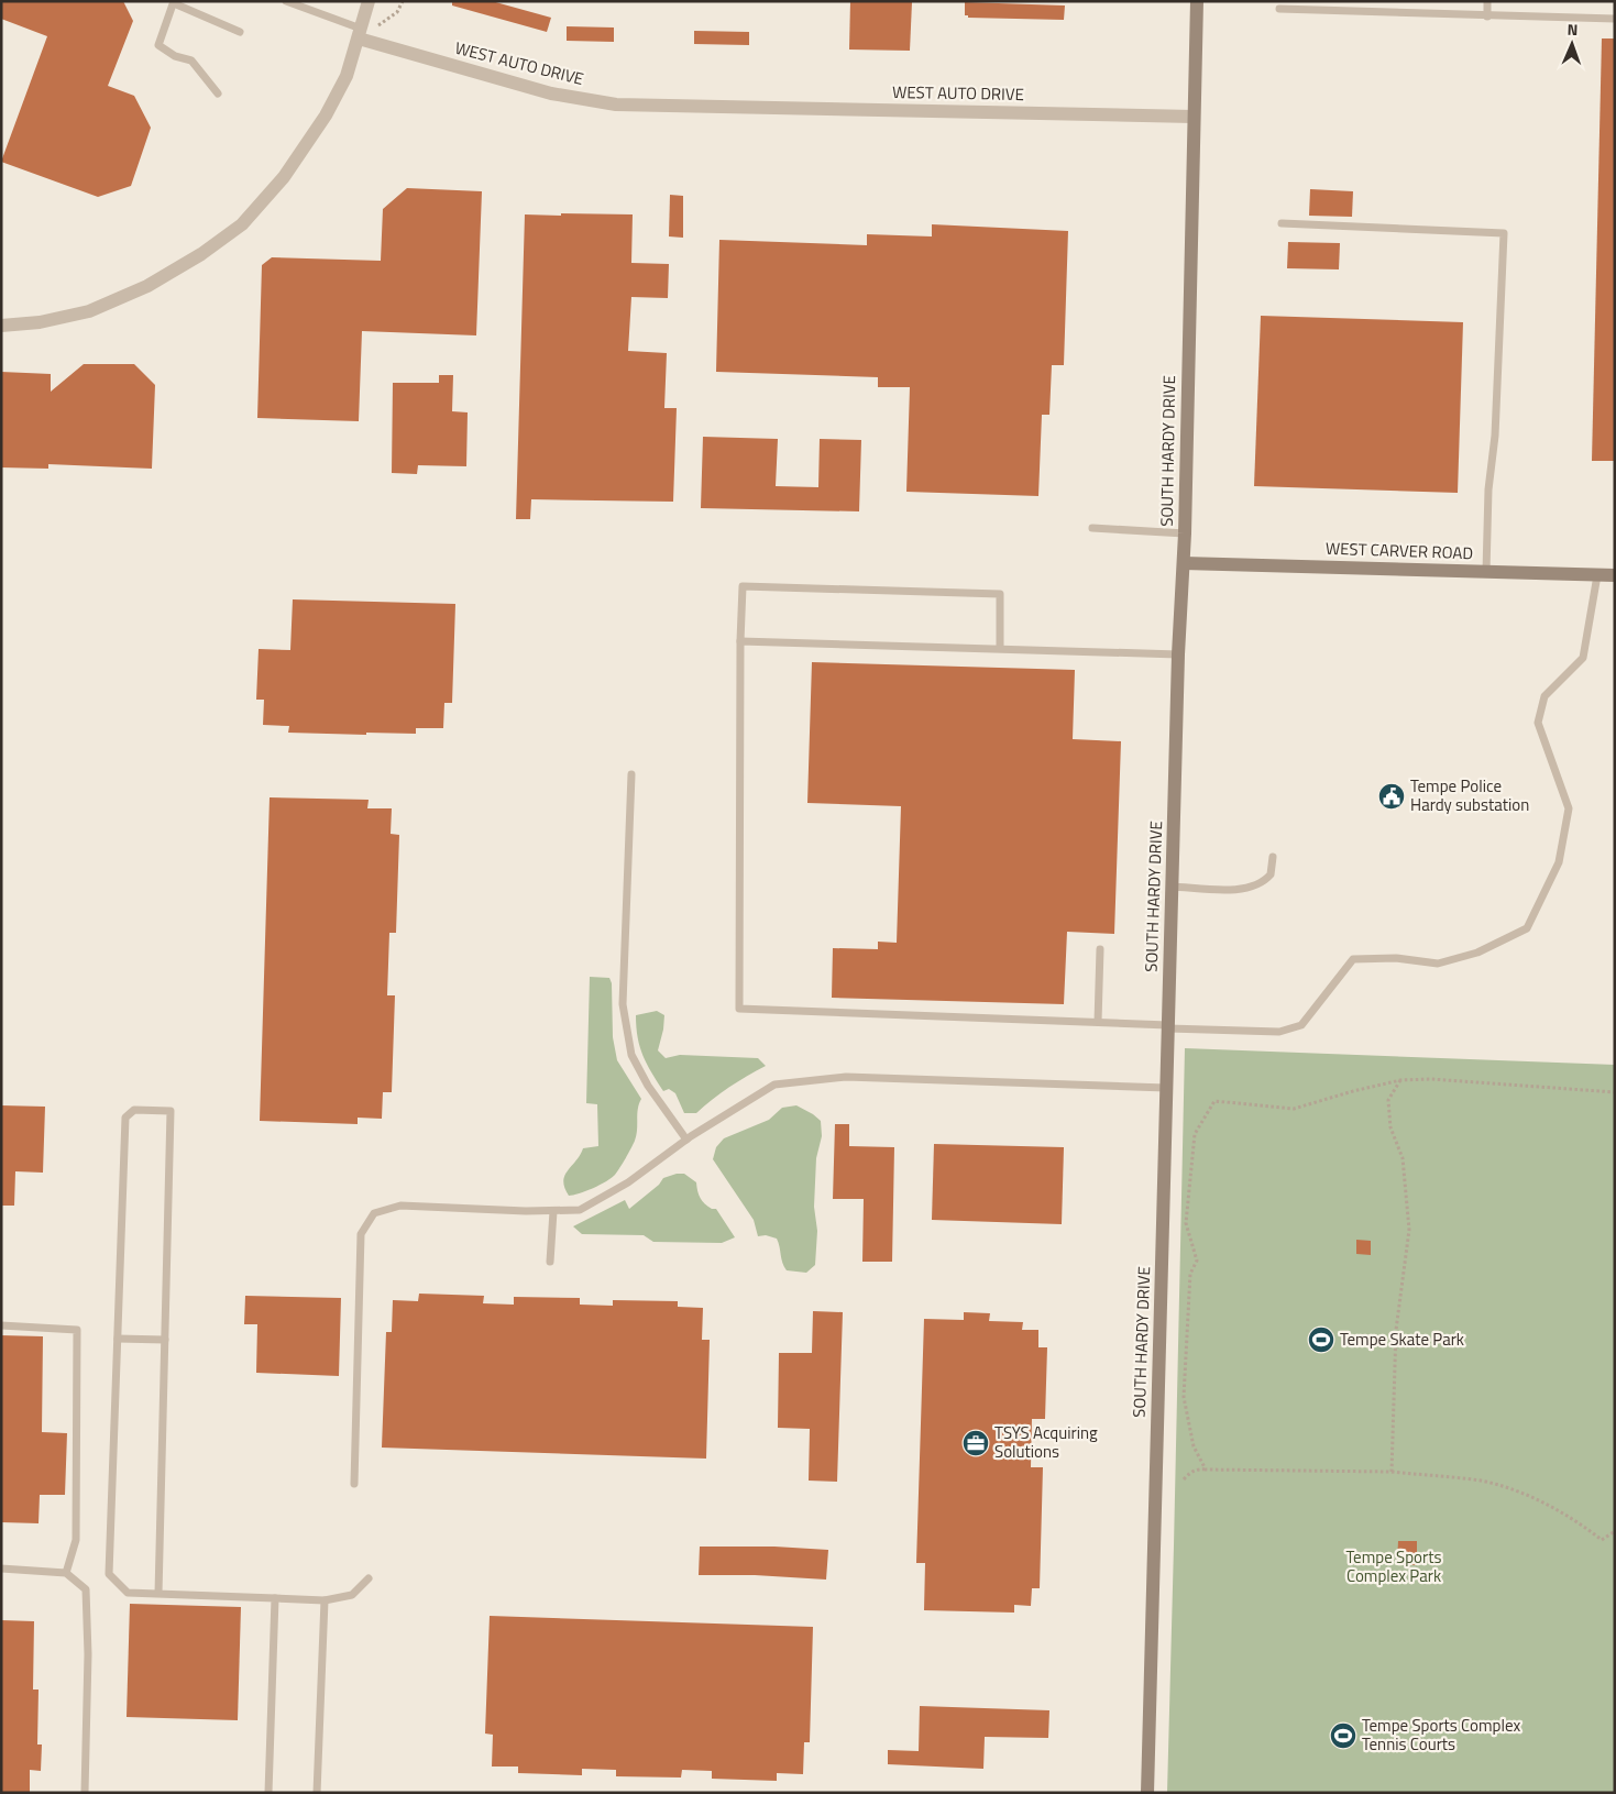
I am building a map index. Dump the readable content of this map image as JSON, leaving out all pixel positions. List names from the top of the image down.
{
  "streets": {
    "street": ["WEST AUTO DRIVE", "SOUTH HARDY DRIVE", "WEST CARVER ROAD"]
  },
  "crossings": [
    ["WEST AUTO DRIVE", "SOUTH HARDY DRIVE"],
    ["SOUTH HARDY DRIVE", "WEST CARVER ROAD"]
  ],
  "parks": ["Tempe Sports Complex Park"],
  "places": {
    "public building": ["Tempe Police Hardy substation"],
    "sports": ["Tempe Skate Park", "Tempe Sports Complex Tennis Courts"],
    "office": ["TSYS Acquiring Solutions"]
  },
  "north": "top"
}
